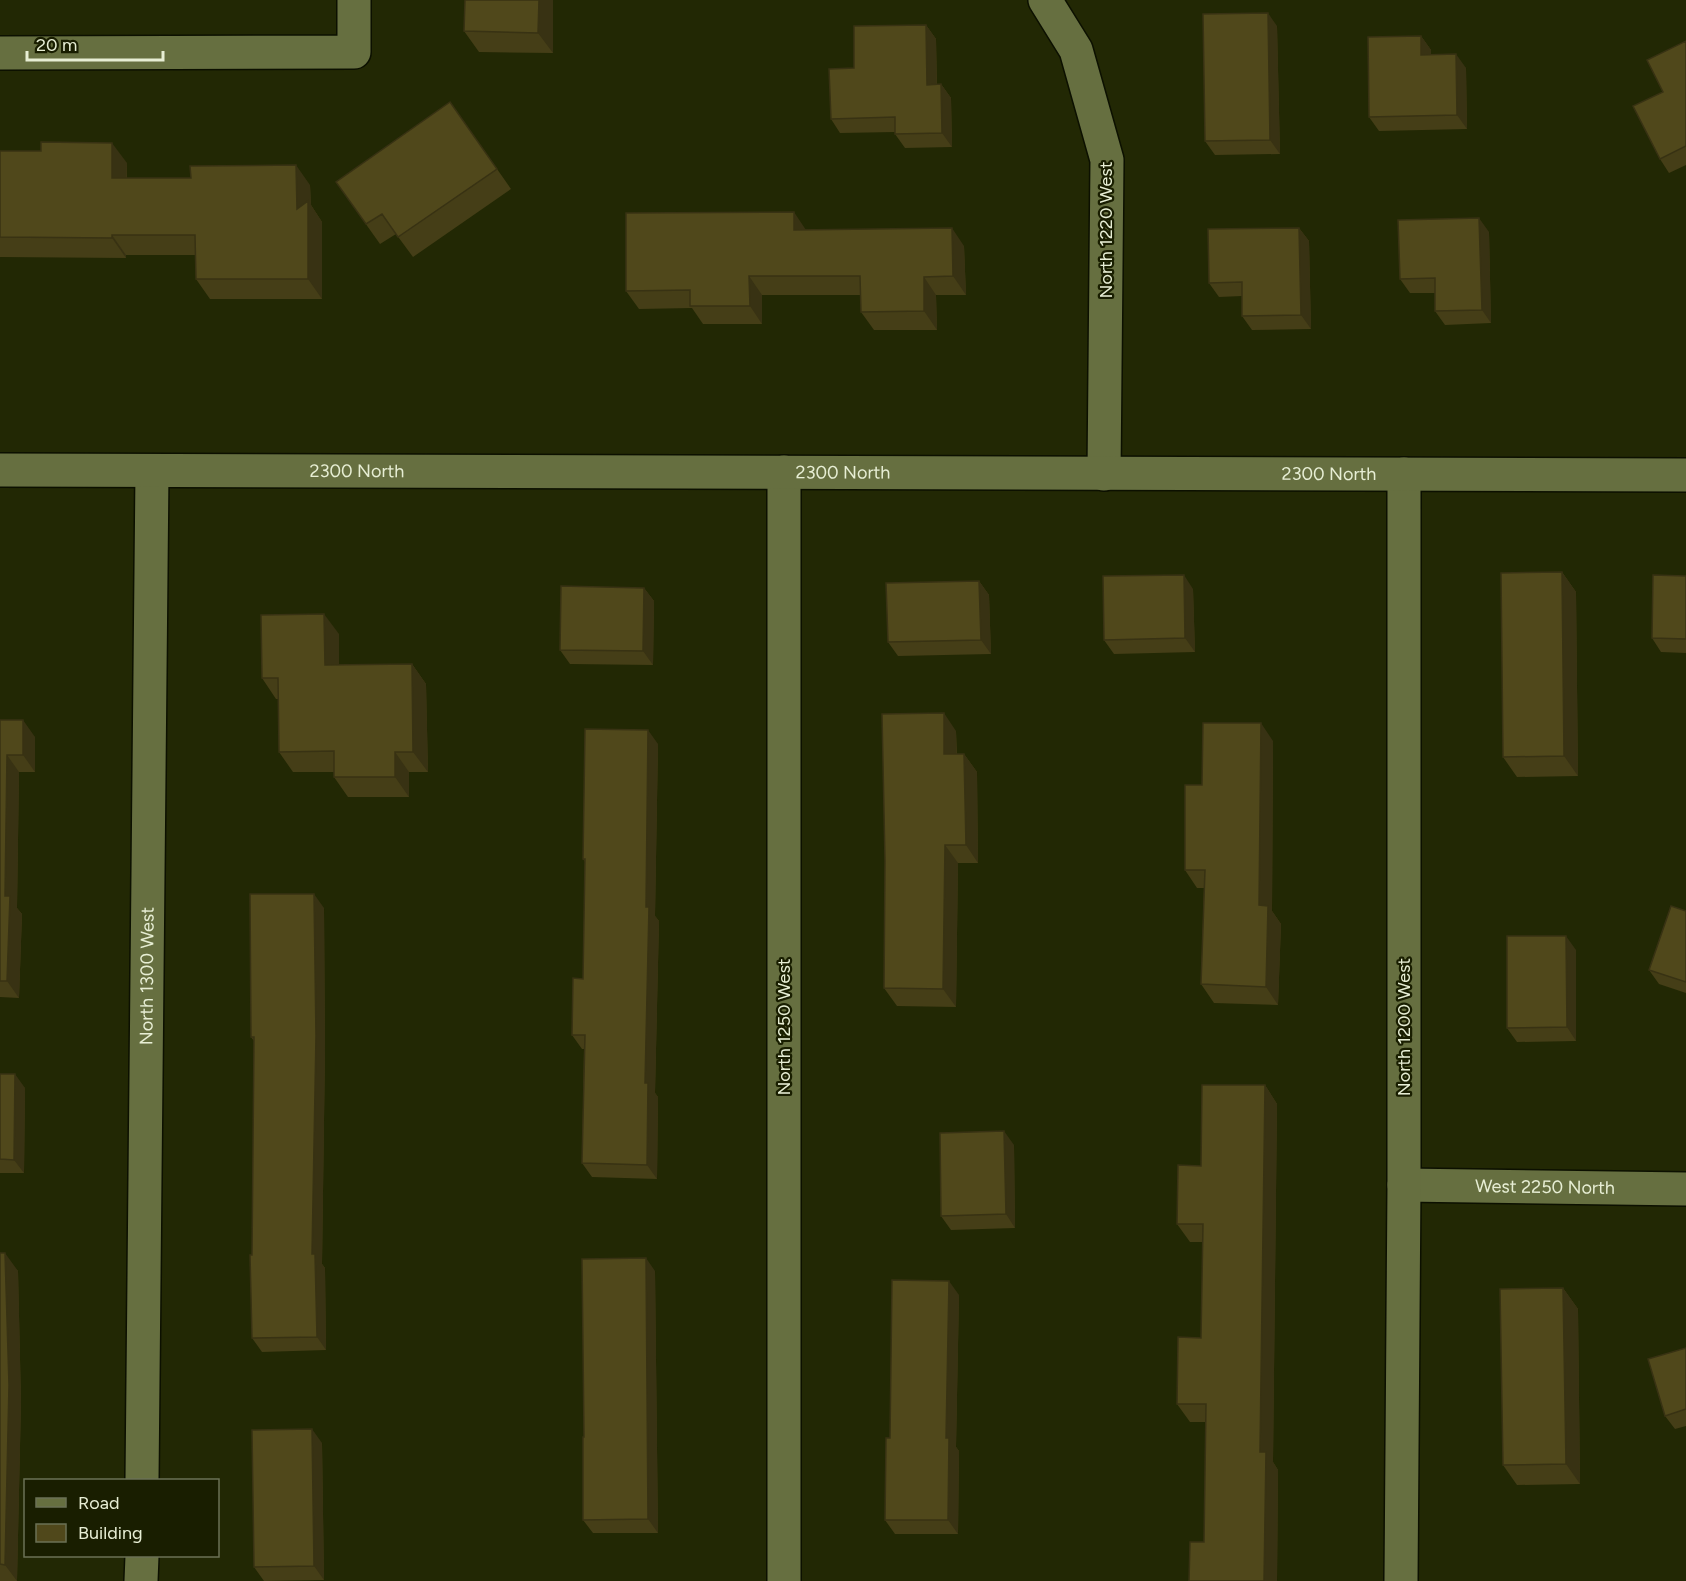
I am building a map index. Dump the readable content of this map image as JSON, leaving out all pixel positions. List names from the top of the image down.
{
  "streets": {
    "street": [
      "North 1220 West",
      "2300 North",
      "North 1300 West",
      "North 1250 West",
      "North 1200 West",
      "West 2250 North"
    ]
  },
  "crossings": [
    ["North 1220 West", "2300 North"],
    ["2300 North", "North 1300 West"],
    ["2300 North", "North 1250 West"],
    ["2300 North", "North 1200 West"],
    ["North 1200 West", "West 2250 North"]
  ],
  "legend": ["Road", "Building"],
  "scale_bar": "20 m"
}
